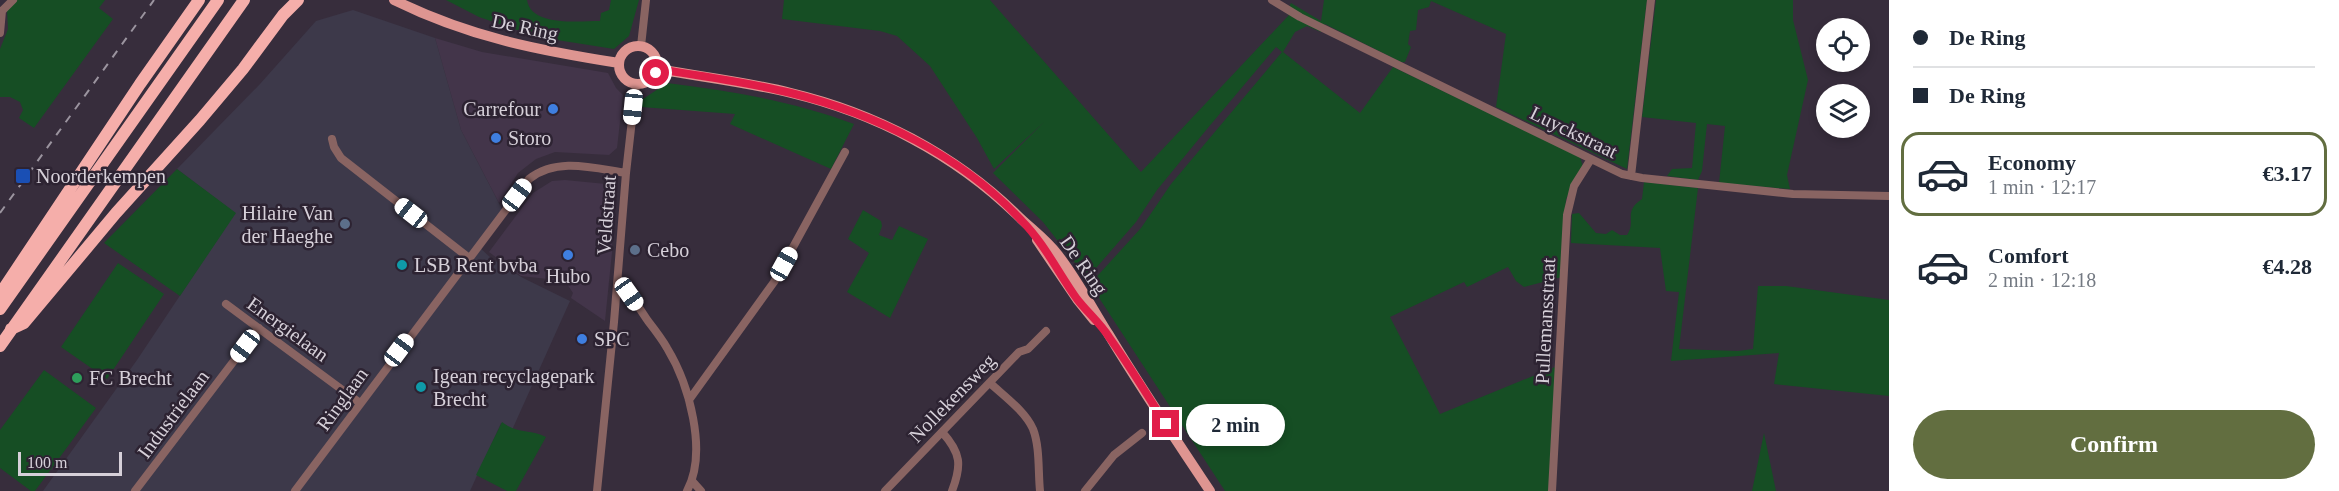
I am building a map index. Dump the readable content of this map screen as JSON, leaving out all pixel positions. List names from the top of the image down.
{
  "streets": {
    "main road": ["De Ring"],
    "street": [
      "Luyckstraat",
      "Veldstraat",
      "Pullemansstraat",
      "Energielaan",
      "Nollekensweg",
      "Ringlaan",
      "Industrielaan"
    ]
  },
  "crossings": [
    ["De Ring", "Veldstraat"],
    ["Luyckstraat", "Pullemansstraat"],
    ["Veldstraat", "Ringlaan"],
    ["Energielaan", "Ringlaan"],
    ["Energielaan", "Industrielaan"]
  ],
  "places": {
    "other": [
      "Carrefour",
      "Storo",
      "Hilaire Van der Haeghe",
      "Cebo",
      "Hubo",
      "LSB Rent bvba",
      "SPC",
      "FC Brecht",
      "Igean recyclagepark Brecht"
    ],
    "transit": ["Noorderkempen"]
  },
  "scale_bar": "100 m",
  "page": {
    "banner": ["De Ring", "De Ring"],
    "list": [
      {
        "name": "Economy",
        "note": "1 min · 12:17",
        "value": "€3.17"
      },
      {
        "name": "Comfort",
        "note": "2 min · 12:18",
        "value": "€4.28"
      }
    ],
    "buttons": "Confirm",
    "bubble": "2 min",
    "scale": "100 m"
  }
}
